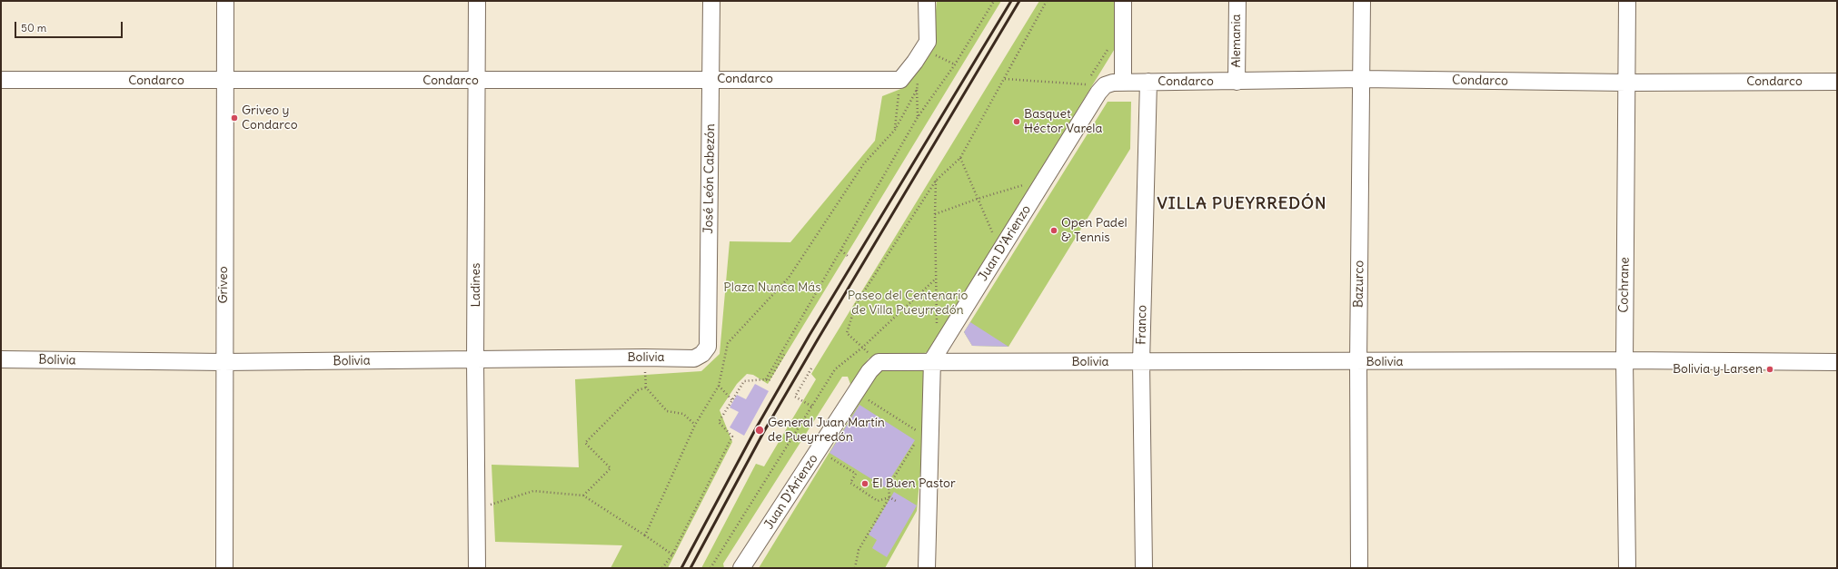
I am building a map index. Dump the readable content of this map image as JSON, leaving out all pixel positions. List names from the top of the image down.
{
  "streets": {
    "street": [
      "Alemania",
      "Condarco",
      "José León Cabezón",
      "Juan D’Arienzo",
      "Bazurco",
      "Griveo",
      "Ladines",
      "Cochrane",
      "Franco",
      "Bolivia"
    ]
  },
  "crossings": [
    ["Alemania", "Condarco"],
    ["Condarco", "José León Cabezón"],
    ["Condarco", "Juan D’Arienzo"],
    ["Condarco", "Bazurco"],
    ["Condarco", "Griveo"],
    ["Condarco", "Ladines"],
    ["Condarco", "Cochrane"],
    ["Condarco", "Franco"],
    ["José León Cabezón", "Bolivia"],
    ["Juan D’Arienzo", "Bolivia"],
    ["Bazurco", "Bolivia"],
    ["Griveo", "Bolivia"],
    ["Ladines", "Bolivia"],
    ["Cochrane", "Bolivia"],
    ["Franco", "Bolivia"]
  ],
  "districts": ["VILLA PUEYRREDÓN"],
  "parks": ["Plaza Nunca Más", "Paseo del Centenario de Villa Pueyrredón"],
  "places": [
    "Griveo y Condarco",
    "Basquet Héctor Varela",
    "Open Padel & Tennis",
    "Bolivia y Larsen",
    "General Juan Martín de Pueyrredón",
    "El Buen Pastor"
  ],
  "scale_bar": "50 m"
}
